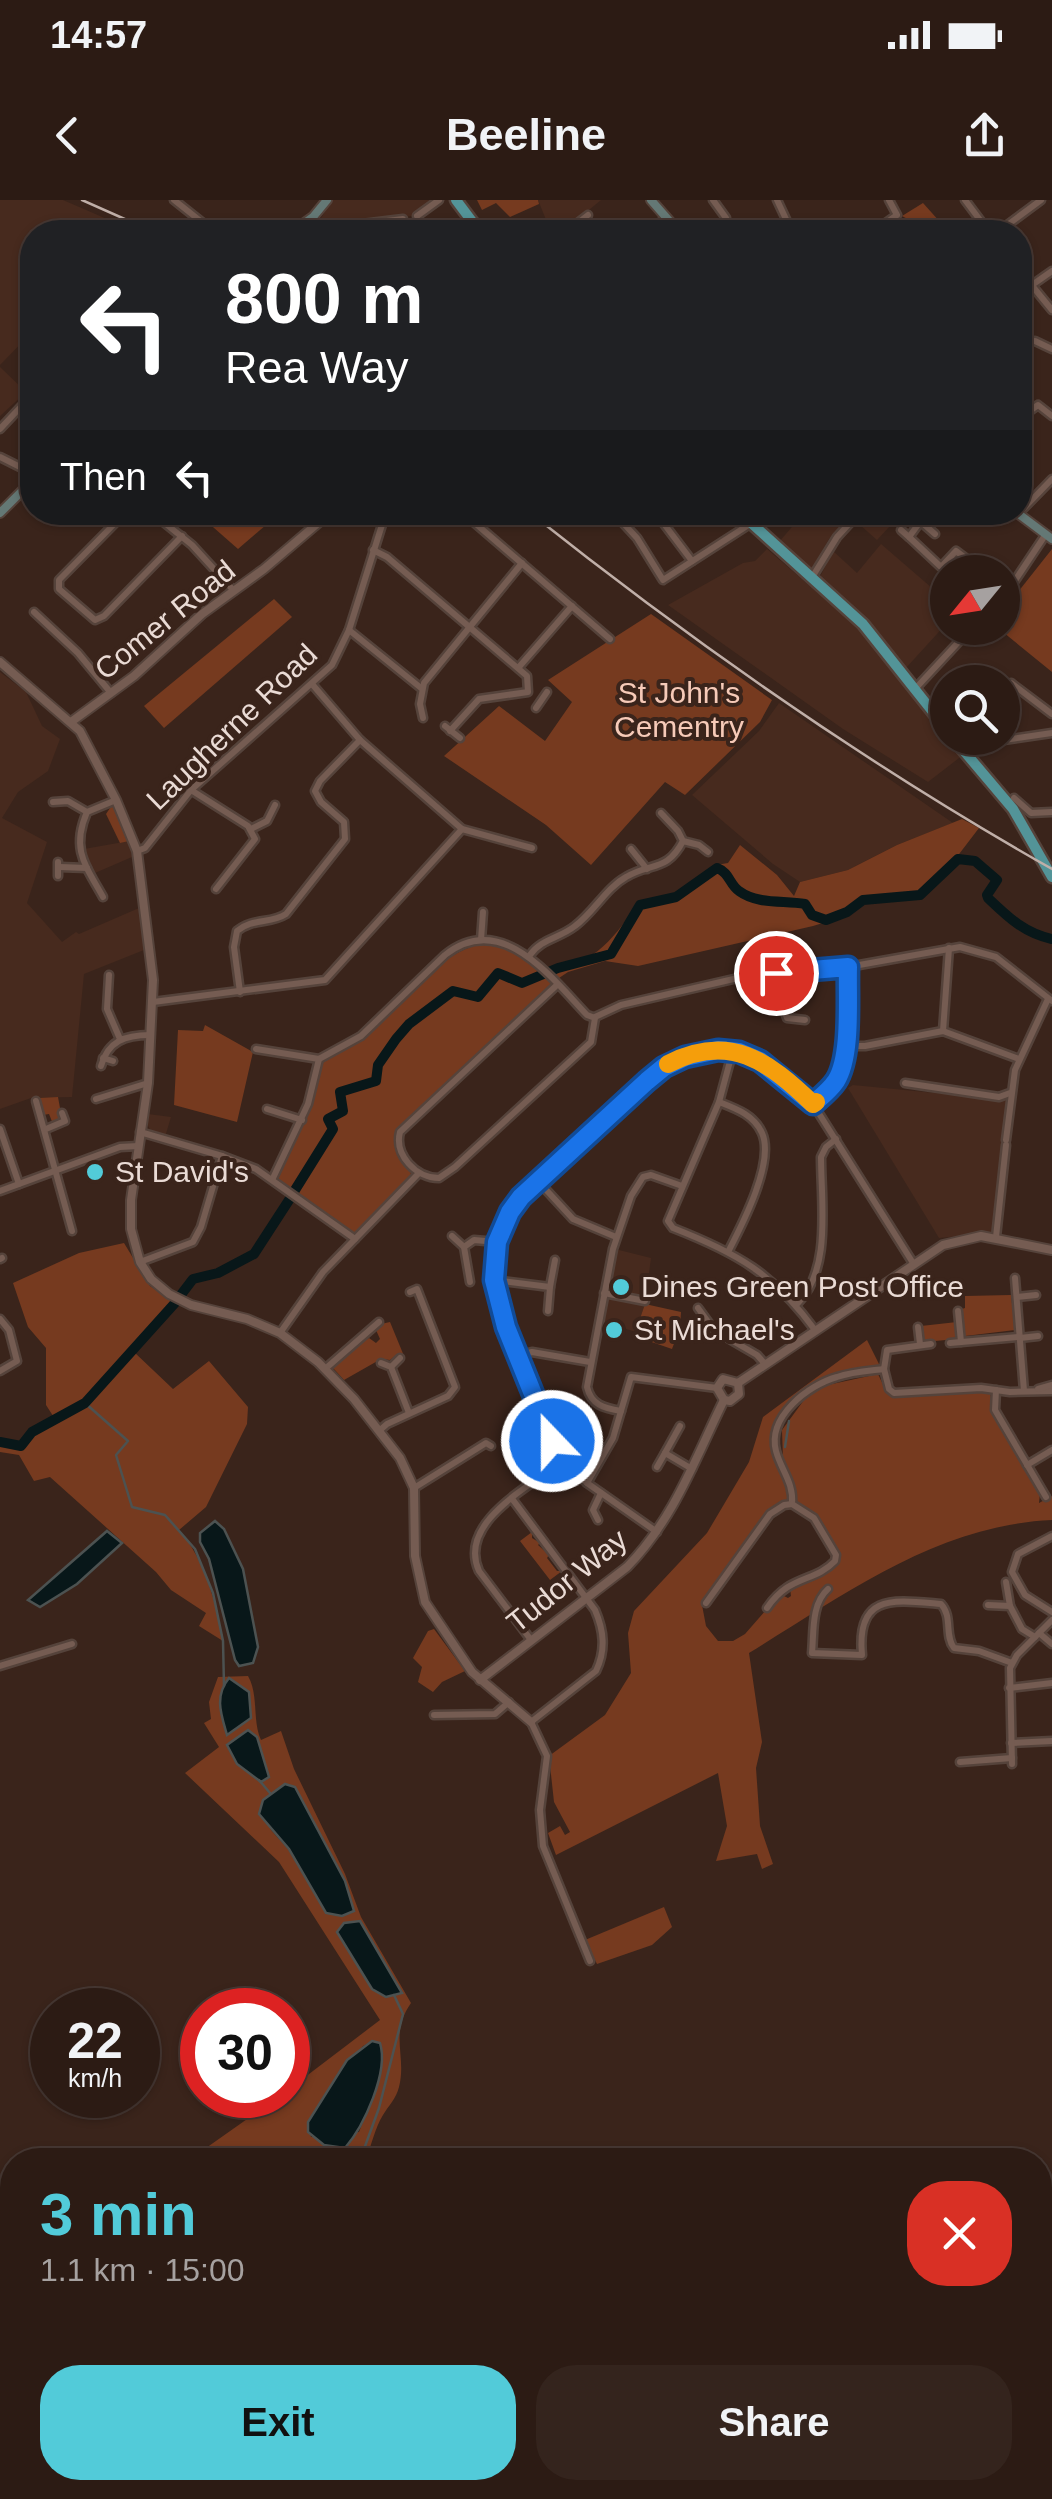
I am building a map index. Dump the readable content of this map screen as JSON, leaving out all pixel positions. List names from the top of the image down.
{
  "streets": {
    "street": ["Comer Road", "Laugherne Road", "Tudor Way"]
  },
  "parks": ["St John's Cementry"],
  "places": ["St David's", "Dines Green Post Office", "St Michael's"],
  "north": "bottom left",
  "page": {
    "status": "14:57",
    "header": "Beeline",
    "turn": ["800 m", "Rea Way"],
    "then": "Then",
    "speed": "22 km/h",
    "limit": "30",
    "heading": ["3 min", "1.1 km · 15:00"],
    "buttons": ["Exit", "Share"]
  }
}
